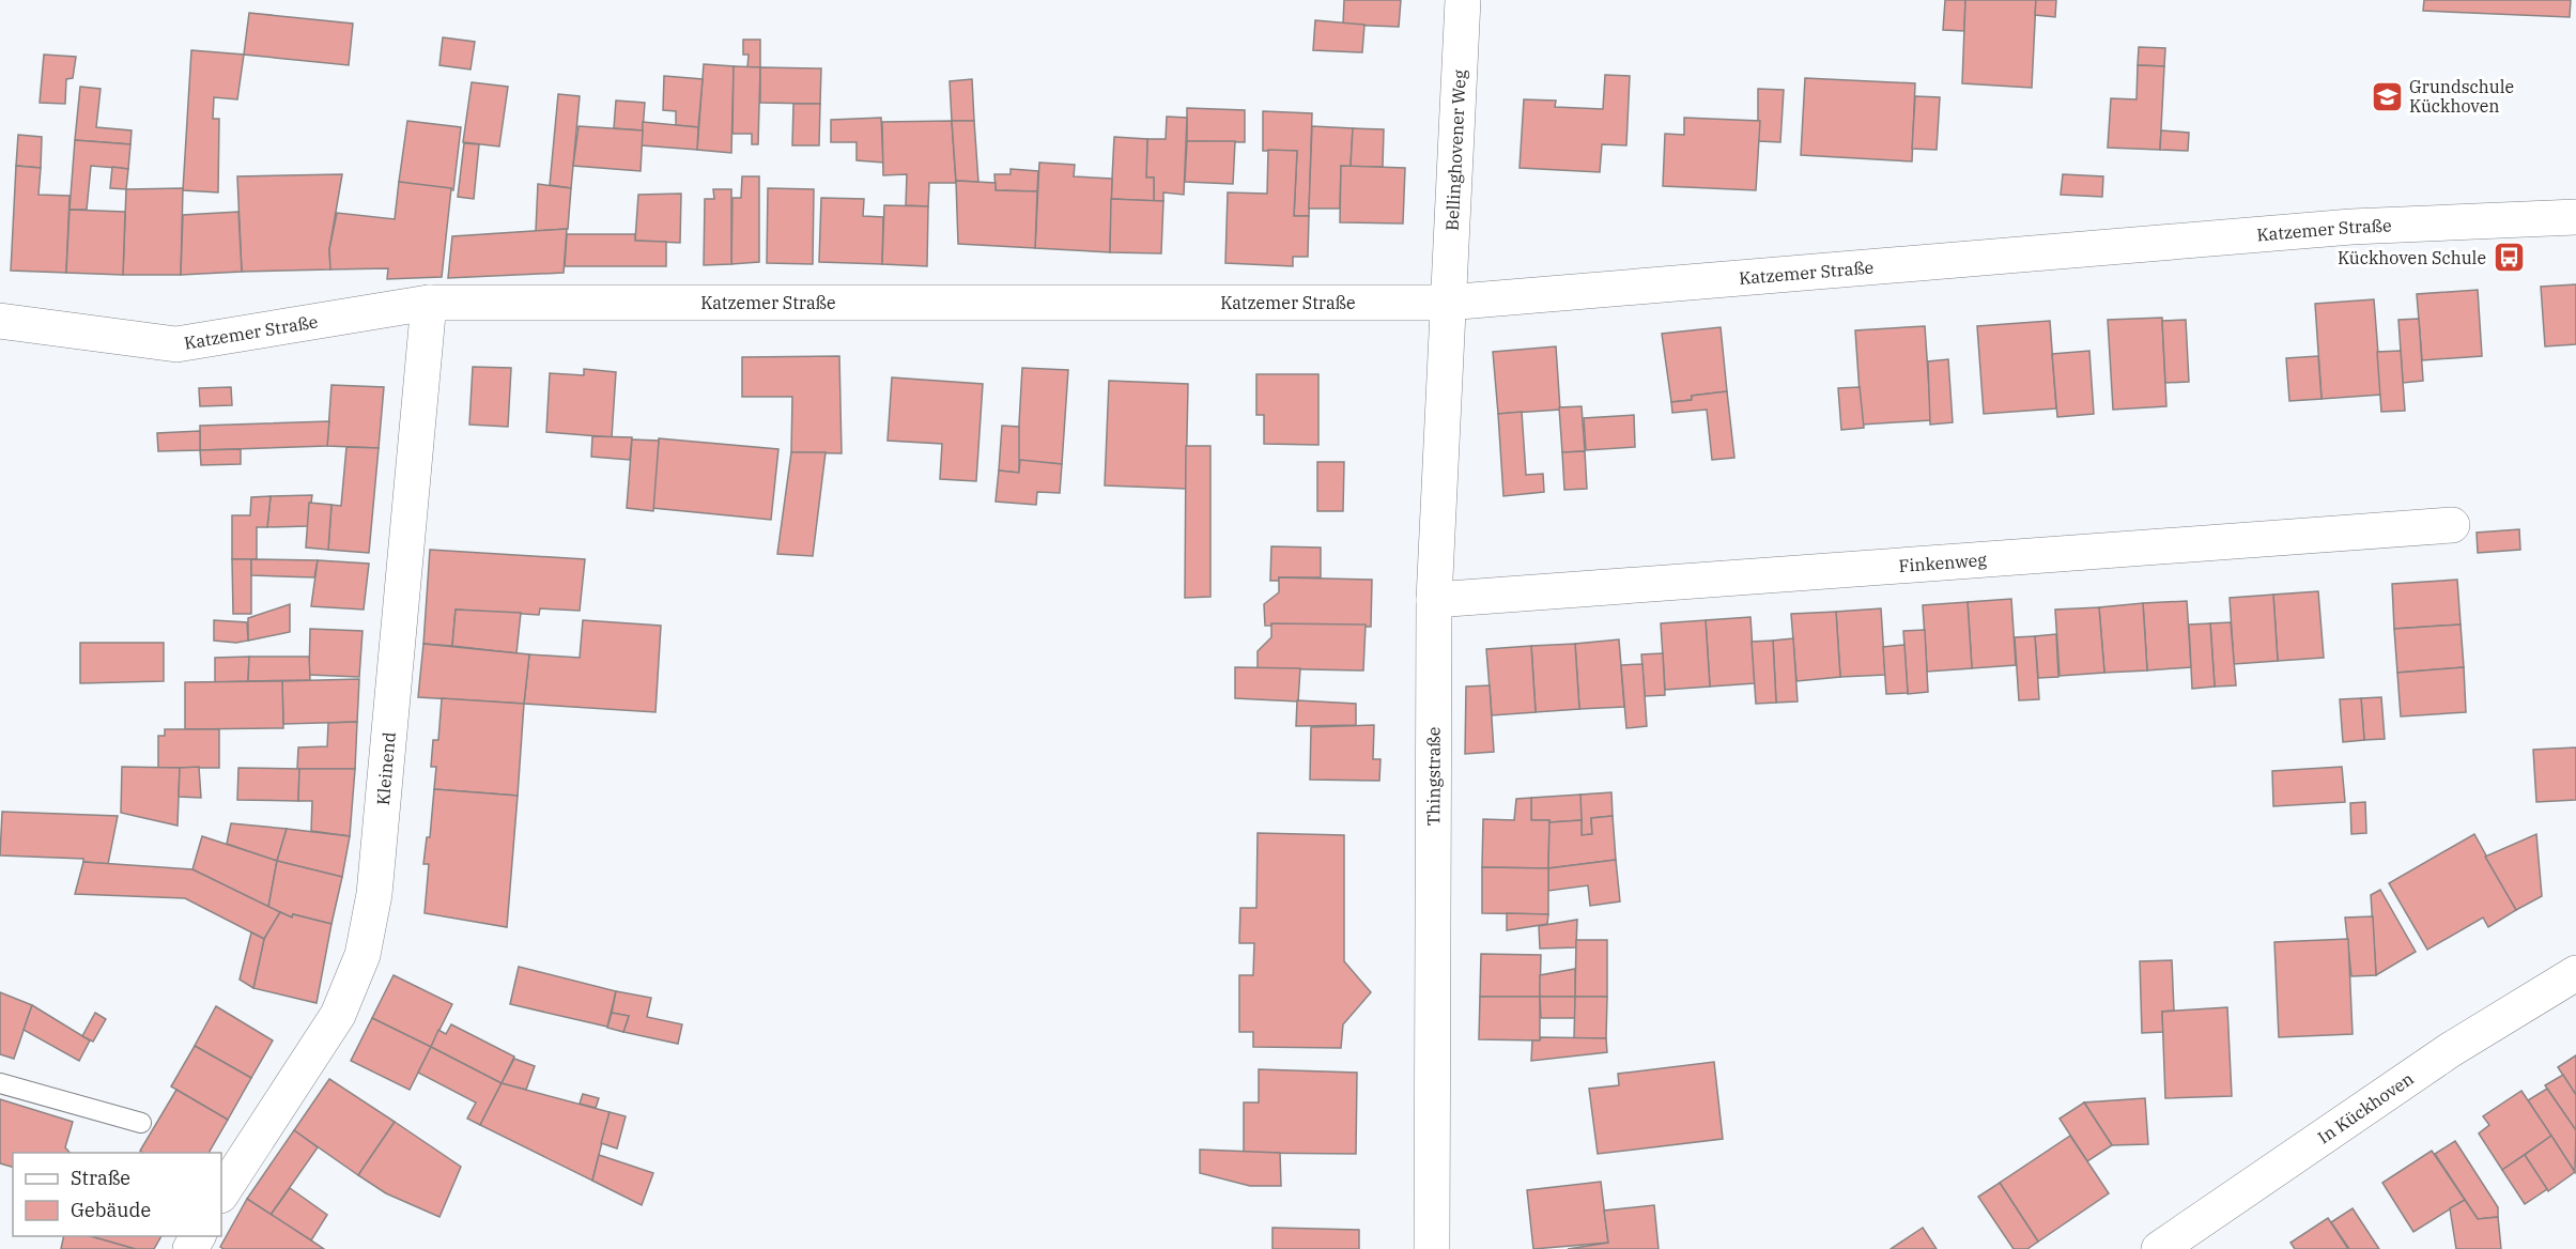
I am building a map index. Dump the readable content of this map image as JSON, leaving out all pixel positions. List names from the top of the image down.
{
  "streets": {
    "street": [
      "Bellinghovener Weg",
      "Katzemer Straße",
      "Finkenweg",
      "Kleinend",
      "Thingstraße",
      "In Kückhoven"
    ]
  },
  "crossings": [
    ["Bellinghovener Weg", "Katzemer Straße"],
    ["Bellinghovener Weg", "Thingstraße"],
    ["Katzemer Straße", "Kleinend"],
    ["Katzemer Straße", "Thingstraße"],
    ["Finkenweg", "Thingstraße"]
  ],
  "places": {
    "school or university": ["Grundschule Kückhoven"],
    "bus stop": ["Kückhoven Schule"]
  },
  "legend": ["Straße", "Gebäude"]
}
